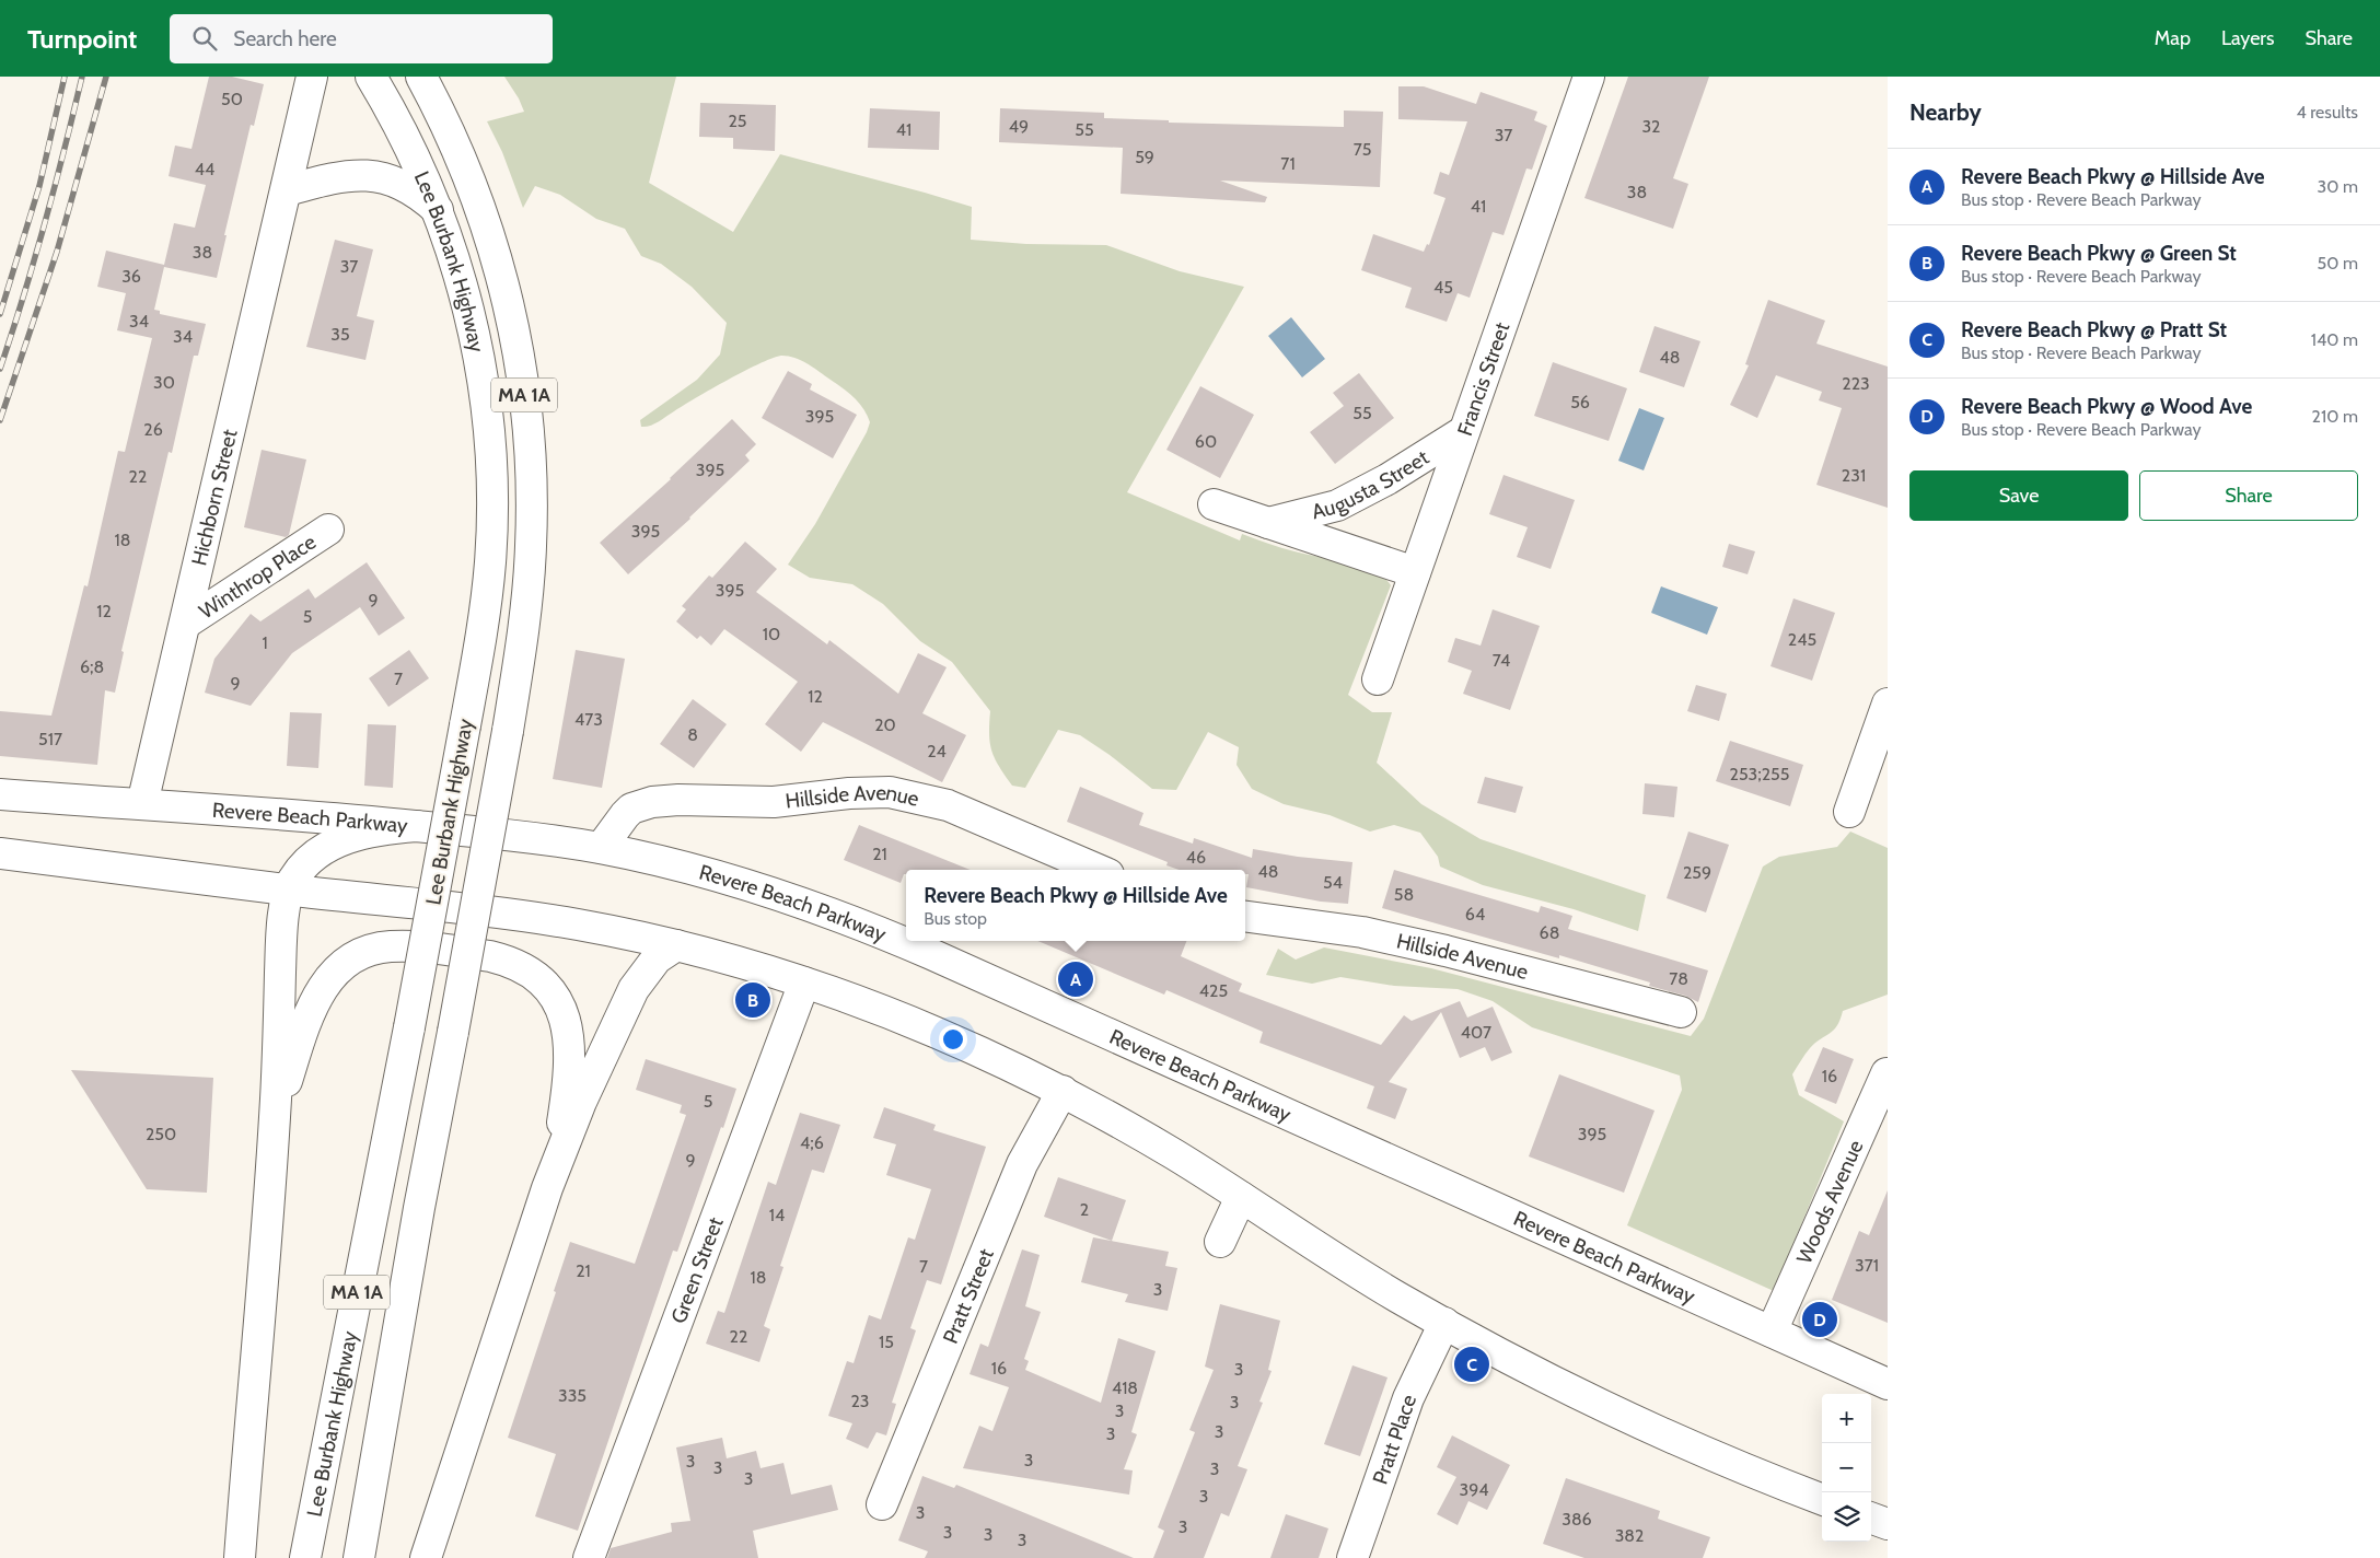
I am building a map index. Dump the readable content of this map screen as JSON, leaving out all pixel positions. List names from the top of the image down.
{
  "streets": {
    "main road": [
      "Lee Burbank Highway",
      "Francis Street",
      "MA 1A",
      "Augusta Street",
      "Hichborn Street",
      "Winthrop Place",
      "Hillside Avenue",
      "Revere Beach Parkway",
      "Woods Avenue",
      "Green Street",
      "Pratt Street",
      "Pratt Place"
    ]
  },
  "crossings": [
    ["Francis Street", "Augusta Street"],
    ["Hichborn Street", "Winthrop Place"],
    ["Hichborn Street", "Revere Beach Parkway"],
    ["Hillside Avenue", "Revere Beach Parkway"],
    ["Revere Beach Parkway", "Woods Avenue"]
  ],
  "house_numbers": [
    "50",
    "25",
    "49",
    "32",
    "41",
    "55",
    "37",
    "75",
    "59",
    "71",
    "44",
    "38",
    "41",
    "38",
    "37",
    "36",
    "45",
    "34",
    "35",
    "34",
    "48",
    "30",
    "223",
    "56",
    "55",
    "395",
    "26",
    "60",
    "395",
    "231",
    "22",
    "395",
    "18",
    "395",
    "9",
    "12",
    "5",
    "10",
    "245",
    "1",
    "74",
    "6;8",
    "7",
    "9",
    "12",
    "473",
    "20",
    "8",
    "517",
    "24",
    "253;255",
    "21",
    "46",
    "48",
    "259",
    "54",
    "58",
    "64",
    "68",
    "78",
    "425",
    "407",
    "16",
    "5",
    "250",
    "395",
    "4;6",
    "9",
    "2",
    "14",
    "371",
    "7",
    "21",
    "18",
    "3",
    "22",
    "15",
    "16",
    "3",
    "418",
    "335",
    "23",
    "3",
    "3",
    "3",
    "3",
    "3",
    "3",
    "3",
    "3",
    "3",
    "394",
    "3",
    "3",
    "386",
    "3",
    "3",
    "3",
    "382",
    "3"
  ],
  "page": {
    "header": "Turnpoint",
    "search": "Search here",
    "nav": ["Map", "Layers", "Share"],
    "heading": ["Nearby", "4 results"],
    "list": [
      {
        "mark": "A",
        "name": "Revere Beach Pkwy @ Hillside Ave",
        "note": "Bus stop · Revere Beach Parkway",
        "value": "30 m"
      },
      {
        "mark": "B",
        "name": "Revere Beach Pkwy @ Green St",
        "note": "Bus stop · Revere Beach Parkway",
        "value": "50 m"
      },
      {
        "mark": "C",
        "name": "Revere Beach Pkwy @ Pratt St",
        "note": "Bus stop · Revere Beach Parkway",
        "value": "140 m"
      },
      {
        "mark": "D",
        "name": "Revere Beach Pkwy @ Wood Ave",
        "note": "Bus stop · Revere Beach Parkway",
        "value": "210 m"
      }
    ],
    "buttons": ["Save", "Share"],
    "popup": ["Revere Beach Pkwy @ Hillside Ave", "Bus stop"],
    "pins": [
      "A",
      "B",
      "D",
      "C"
    ],
    "map_buttons": ["+", "−"]
  }
}
